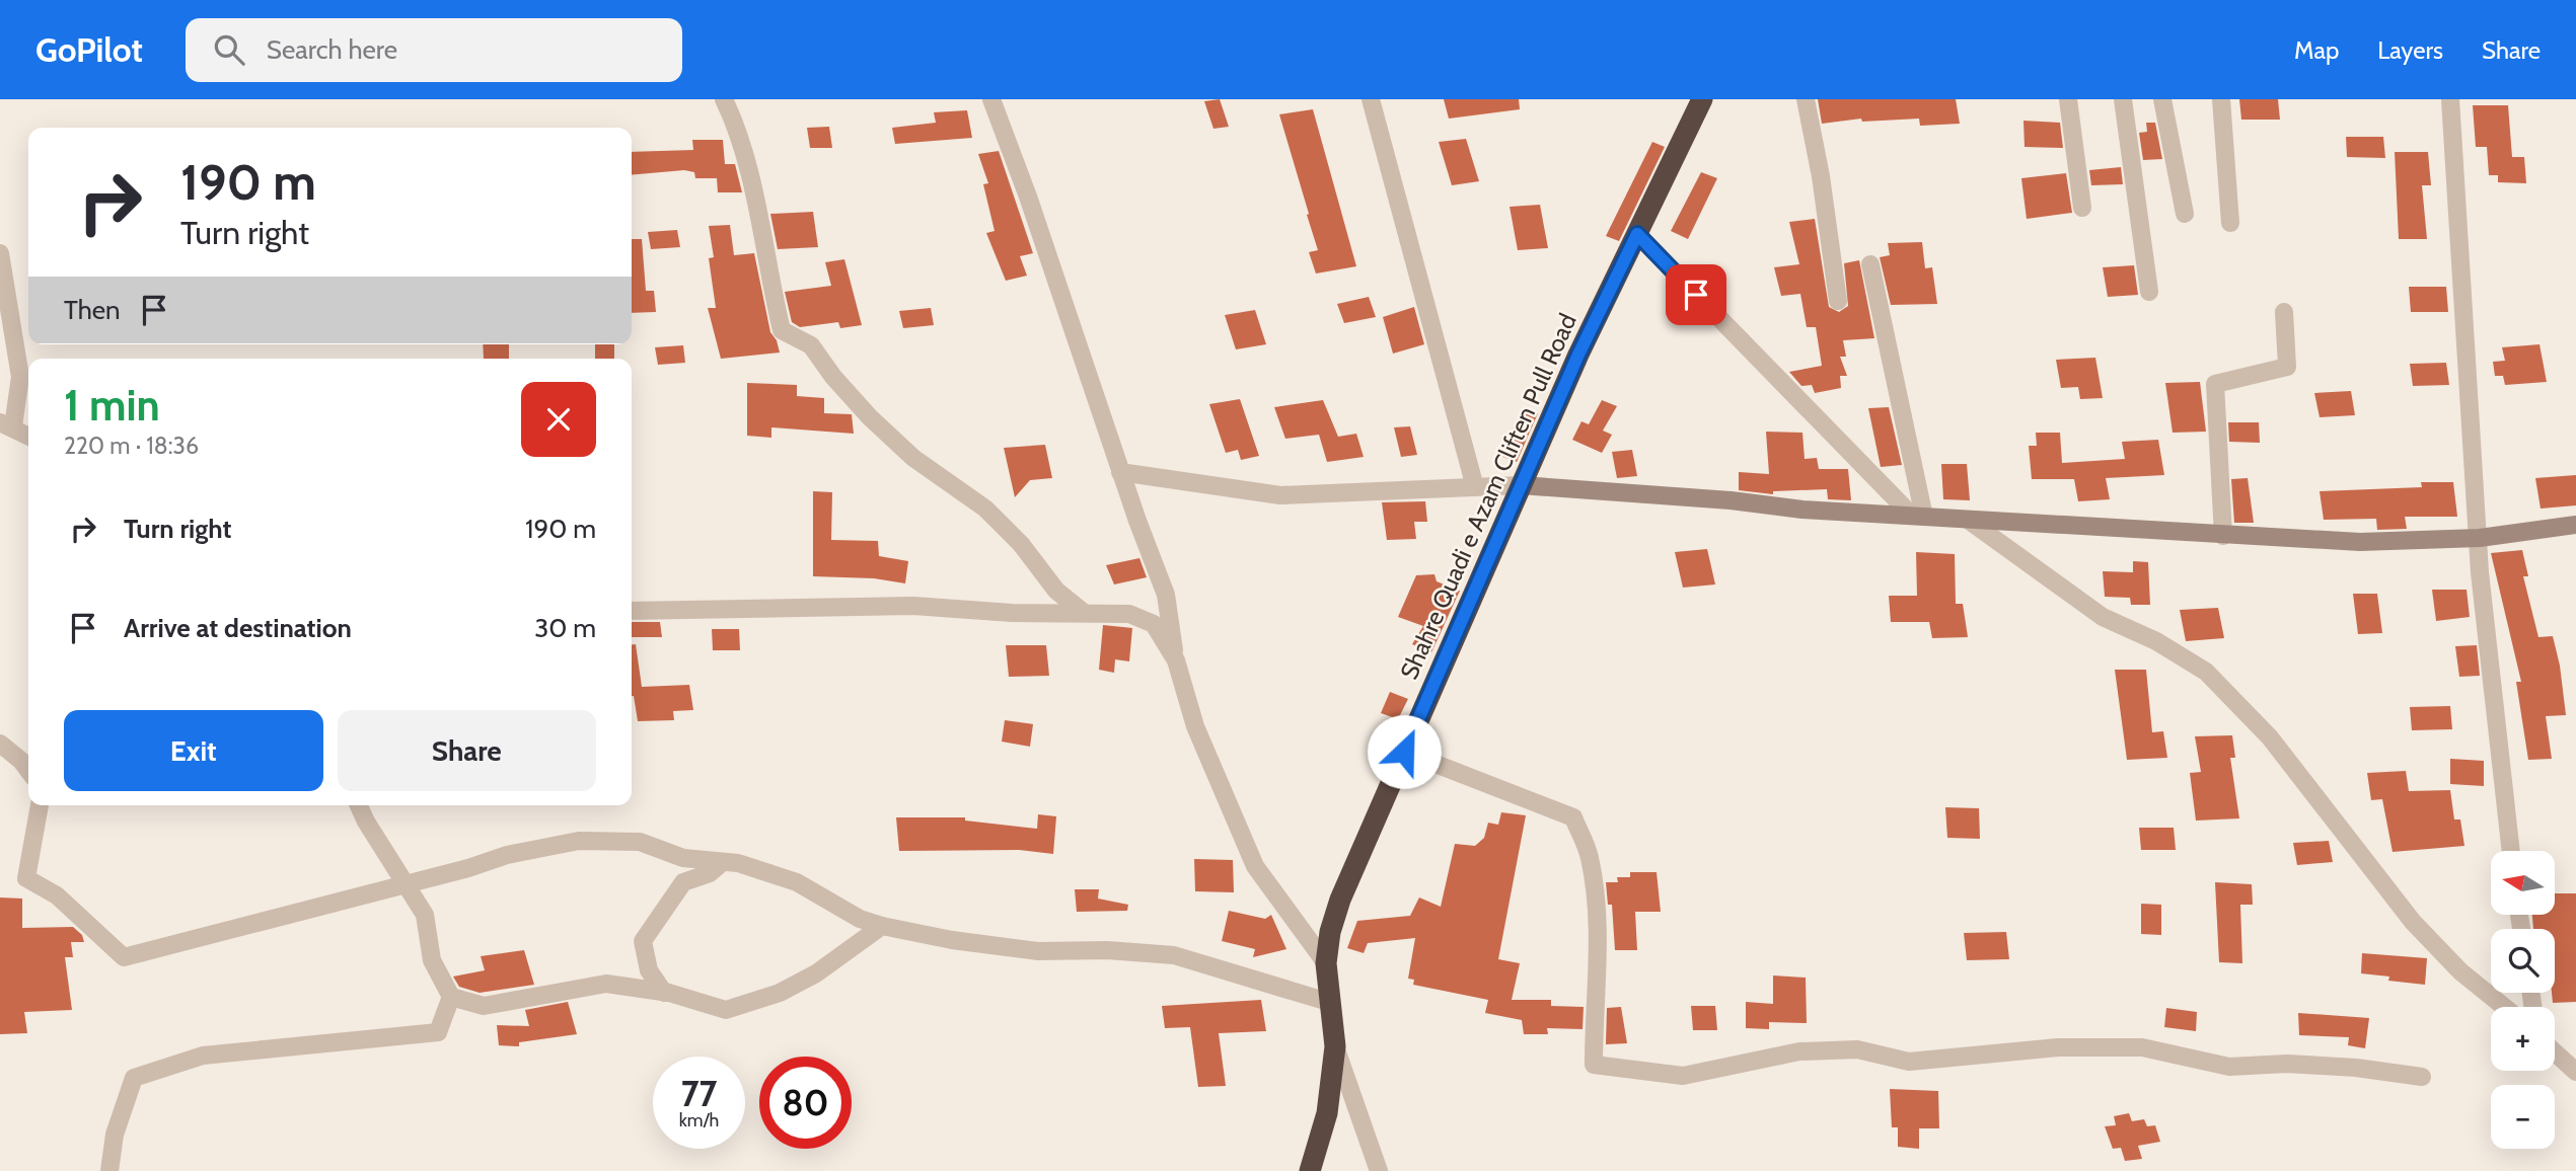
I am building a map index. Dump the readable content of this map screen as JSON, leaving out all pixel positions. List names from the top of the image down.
{
  "streets": {
    "highway": ["Shahre Quadi e Azam Cliften Pull Road"]
  },
  "north": "left",
  "page": {
    "header": "GoPilot",
    "search": "Search here",
    "nav": ["Map", "Layers", "Share"],
    "turn": ["190 m", "Turn right"],
    "then": "Then",
    "heading": ["1 min", "220 m · 18:36"],
    "list": [
      {
        "name": "Turn right",
        "value": "190 m"
      },
      {
        "name": "Arrive at destination",
        "value": "30 m"
      }
    ],
    "buttons": ["Exit", "Share"],
    "map_buttons": ["+", "−"],
    "speed": "77 km/h",
    "limit": "80"
  }
}
